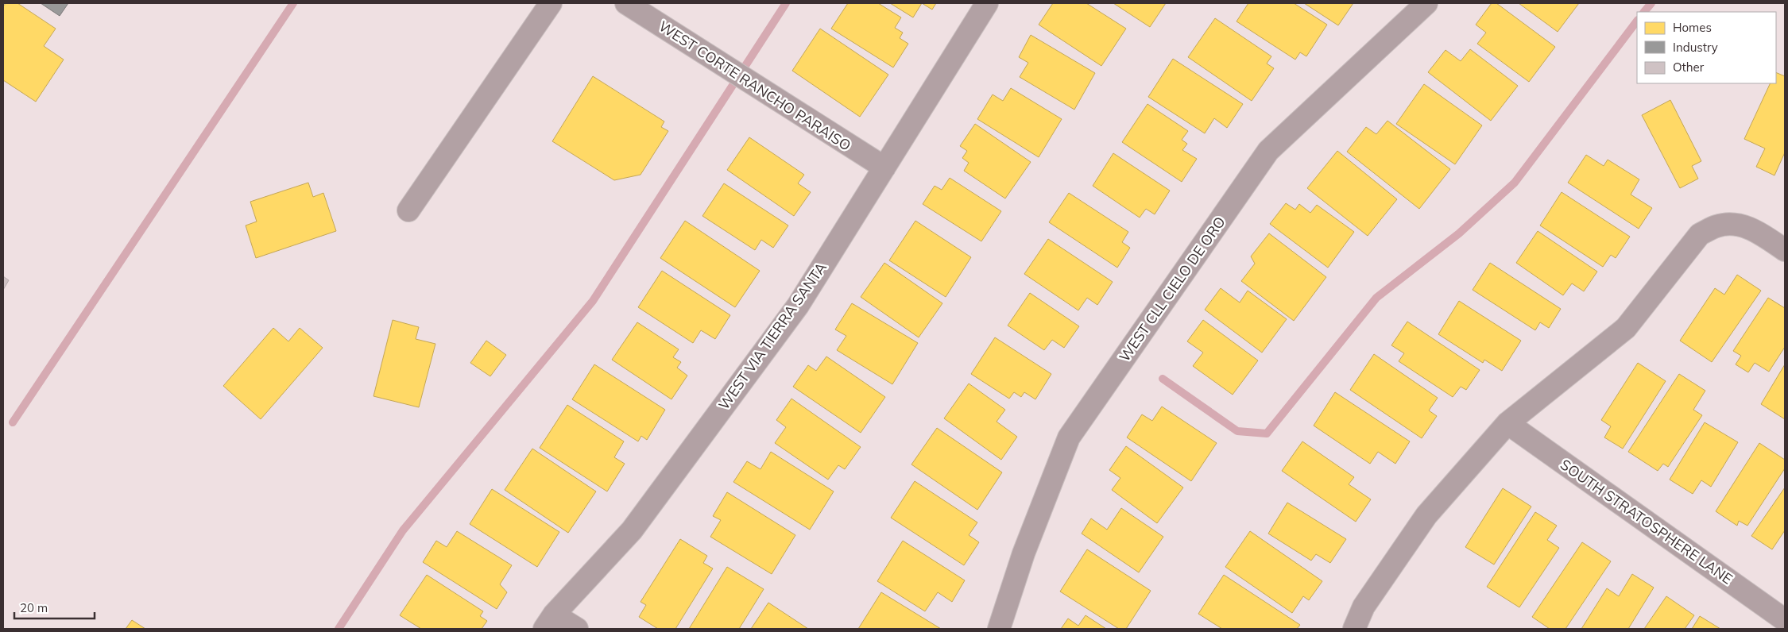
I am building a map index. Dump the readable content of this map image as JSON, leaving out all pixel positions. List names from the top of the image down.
{
  "streets": {
    "street": [
      "WEST CORTE RANCHO PARAISO",
      "WEST CLL CIELO DE ORO",
      "WEST VIA TIERRA SANTA",
      "SOUTH STRATOSPHERE LANE"
    ]
  },
  "crossings": [
    ["WEST CORTE RANCHO PARAISO", "WEST VIA TIERRA SANTA"]
  ],
  "legend": ["Homes", "Industry", "Other"],
  "scale_bar": "20 m"
}
